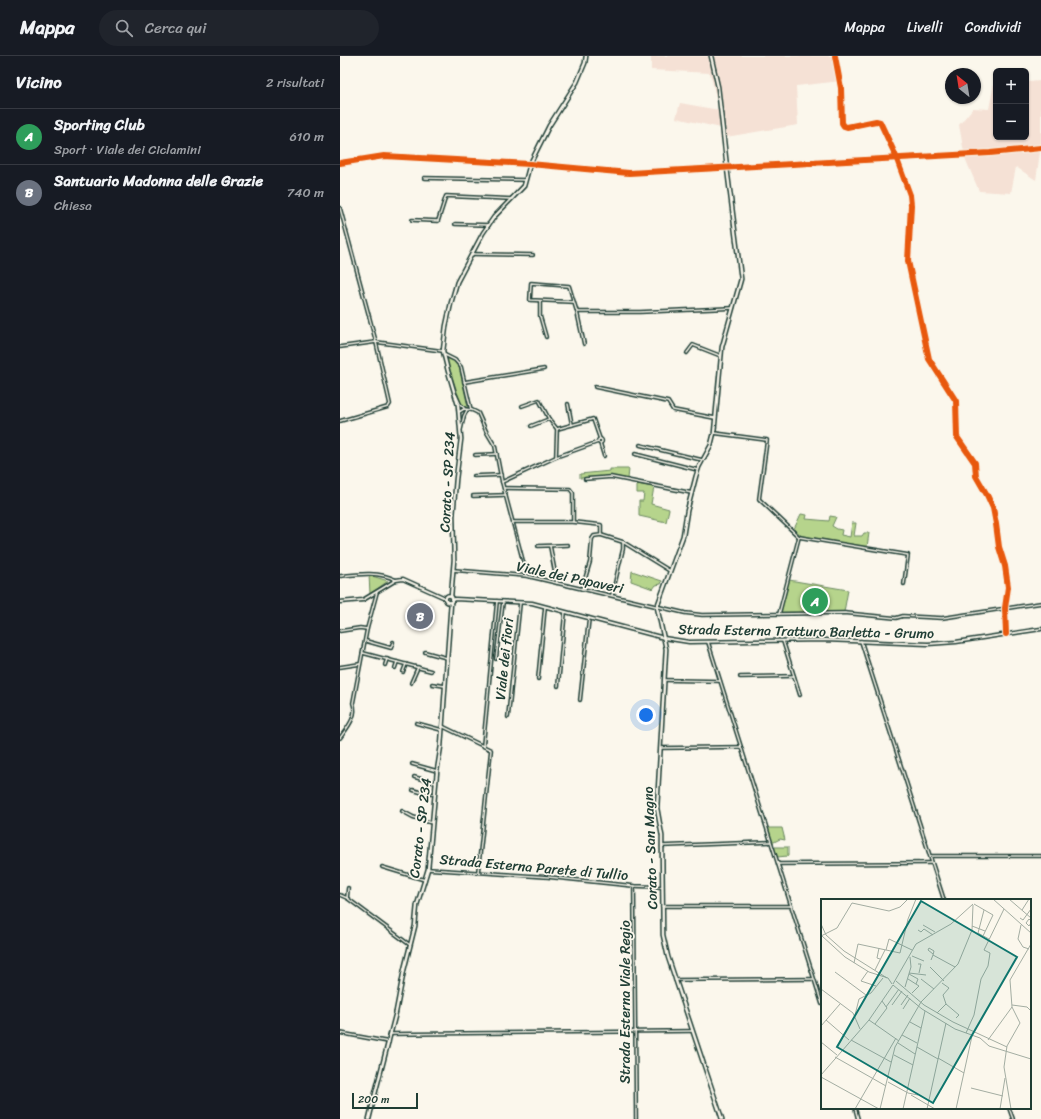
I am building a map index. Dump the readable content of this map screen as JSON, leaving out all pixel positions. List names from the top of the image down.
{
  "streets": {
    "main road": ["Corato - SP 234", "Corato - San Magno"],
    "street": [
      "Viale dei Papaveri",
      "Strada Esterna Tratturo Barletta - Grumo",
      "Viale dei fiori",
      "Strada Esterna Parete di Tullio",
      "Strada Esterna Viale Regio"
    ]
  },
  "crossings": [
    ["Corato - SP 234", "Viale dei Papaveri"],
    ["Corato - SP 234", "Strada Esterna Tratturo Barletta - Grumo"],
    ["Corato - SP 234", "Strada Esterna Parete di Tullio"],
    ["Viale dei Papaveri", "Corato - San Magno"],
    ["Strada Esterna Tratturo Barletta - Grumo", "Viale dei fiori"],
    ["Strada Esterna Tratturo Barletta - Grumo", "Corato - San Magno"],
    ["Corato - San Magno", "Strada Esterna Parete di Tullio"],
    ["Strada Esterna Parete di Tullio", "Strada Esterna Viale Regio"]
  ],
  "scale_bar": "200 m",
  "north": "top left",
  "page": {
    "header": "Mappa",
    "search": "Cerca qui",
    "nav": ["Mappa", "Livelli", "Condividi"],
    "heading": ["Vicino", "2 risultati"],
    "map_buttons": ["+", "−"],
    "list": [
      {
        "mark": "A",
        "name": "Sporting Club",
        "note": "Sport · Viale dei Ciclamini",
        "value": "610 m"
      },
      {
        "mark": "B",
        "name": "Santuario Madonna delle Grazie",
        "note": "Chiesa",
        "value": "740 m"
      }
    ],
    "pins": ["A", "B"],
    "scale": "200 m"
  }
}
